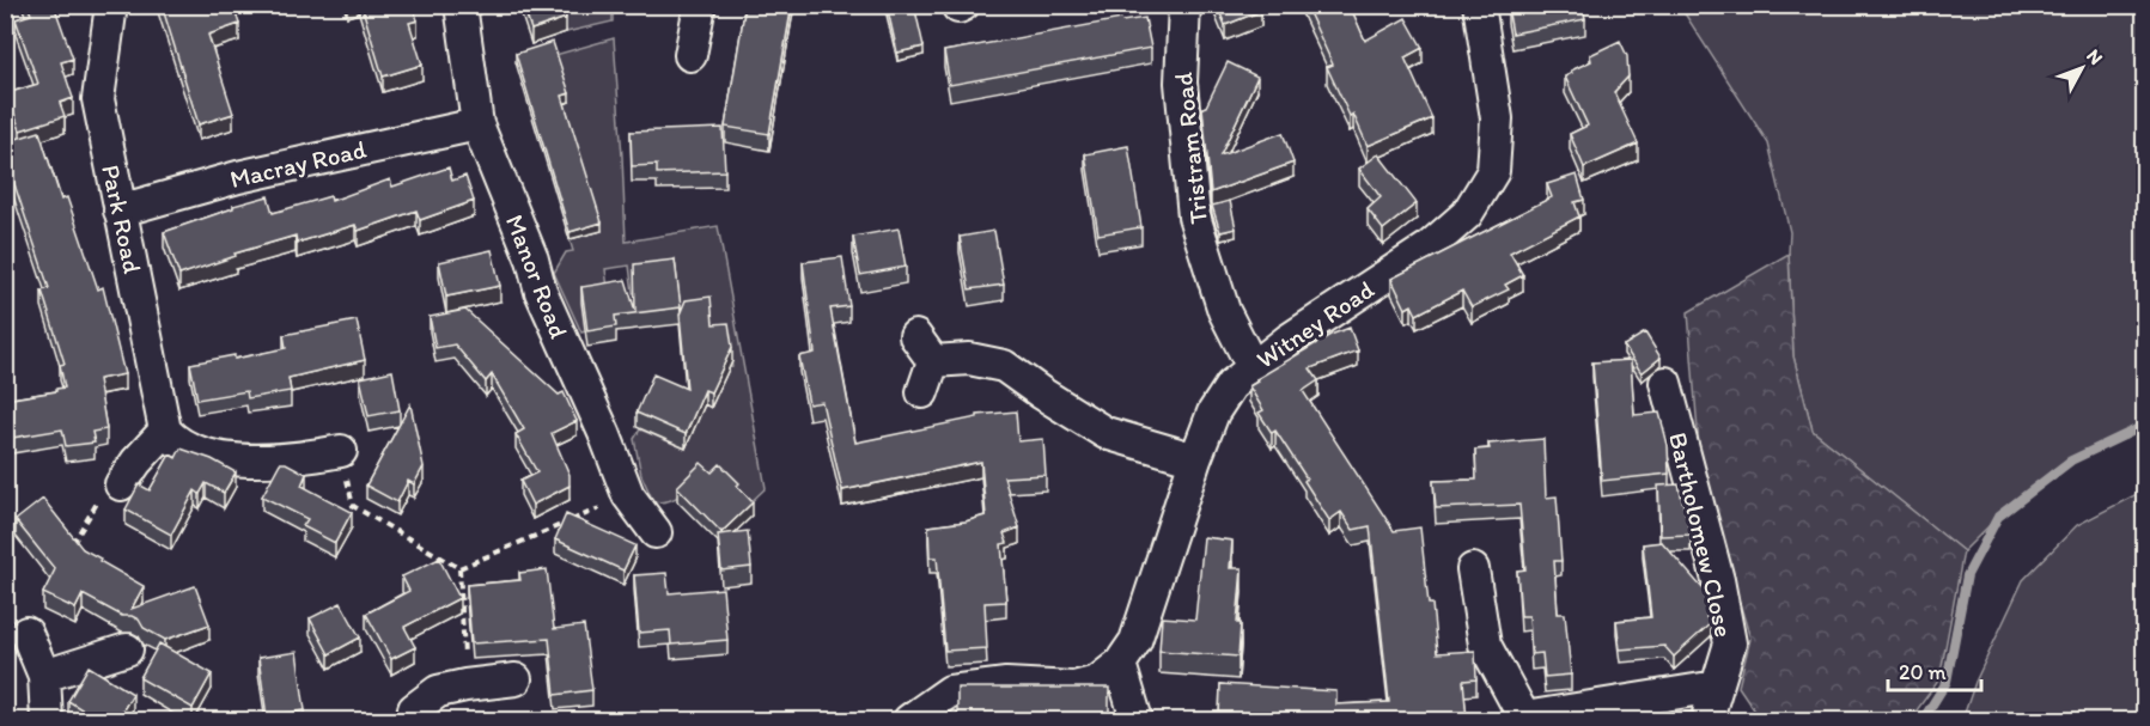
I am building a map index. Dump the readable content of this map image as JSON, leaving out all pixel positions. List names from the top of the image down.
{
  "streets": {
    "street": [
      "Tristram Road",
      "Macray Road",
      "Park Road",
      "Manor Road",
      "Witney Road",
      "Bartholomew Close"
    ]
  },
  "crossings": [
    ["Tristram Road", "Witney Road"],
    ["Macray Road", "Park Road"],
    ["Macray Road", "Manor Road"]
  ],
  "scale_bar": "20 m",
  "north": "top right"
}
